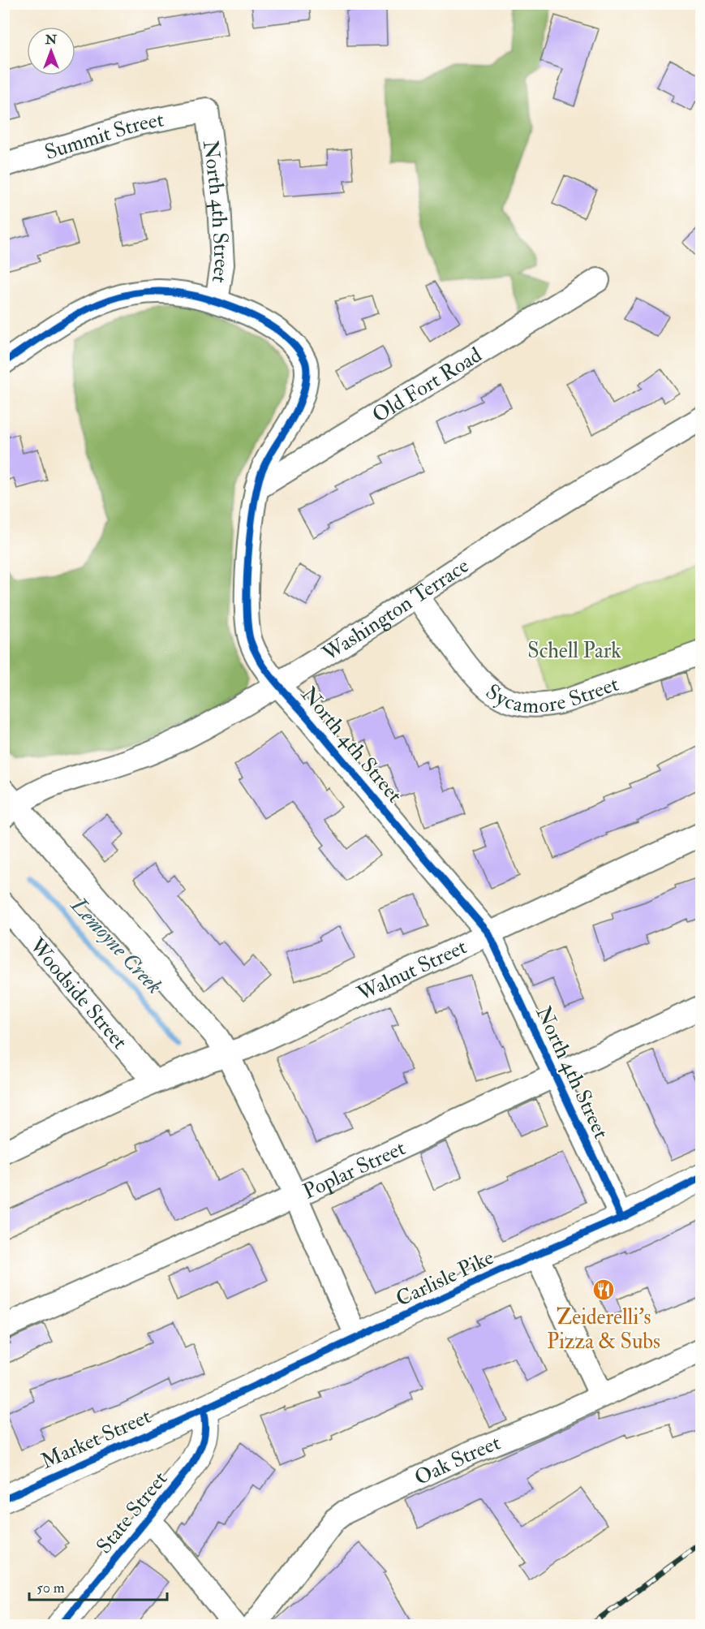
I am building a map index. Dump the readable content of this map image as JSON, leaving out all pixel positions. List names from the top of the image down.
{
  "streets": {
    "main road": ["Carlisle Pike", "Market Street", "State Street"],
    "street": [
      "Summit Street",
      "North 4th Street",
      "Old Fort Road",
      "Washington Terrace",
      "Sycamore Street",
      "Walnut Street",
      "Woodside Street",
      "Poplar Street",
      "Oak Street"
    ]
  },
  "crossings": [
    ["Summit Street", "North 4th Street"],
    ["North 4th Street", "Old Fort Road"],
    ["North 4th Street", "Washington Terrace"],
    ["North 4th Street", "Walnut Street"],
    ["North 4th Street", "Poplar Street"],
    ["North 4th Street", "Carlisle Pike"],
    ["Washington Terrace", "Sycamore Street"],
    ["Walnut Street", "Woodside Street"],
    ["Carlisle Pike", "Market Street"],
    ["Carlisle Pike", "State Street"],
    ["Market Street", "State Street"]
  ],
  "water": ["Lemoyne Creek"],
  "parks": ["Schell Park"],
  "places": {
    "restaurant": ["Zeiderelli's Pizza & Subs"]
  },
  "scale_bar": "50 m",
  "north": "top"
}
